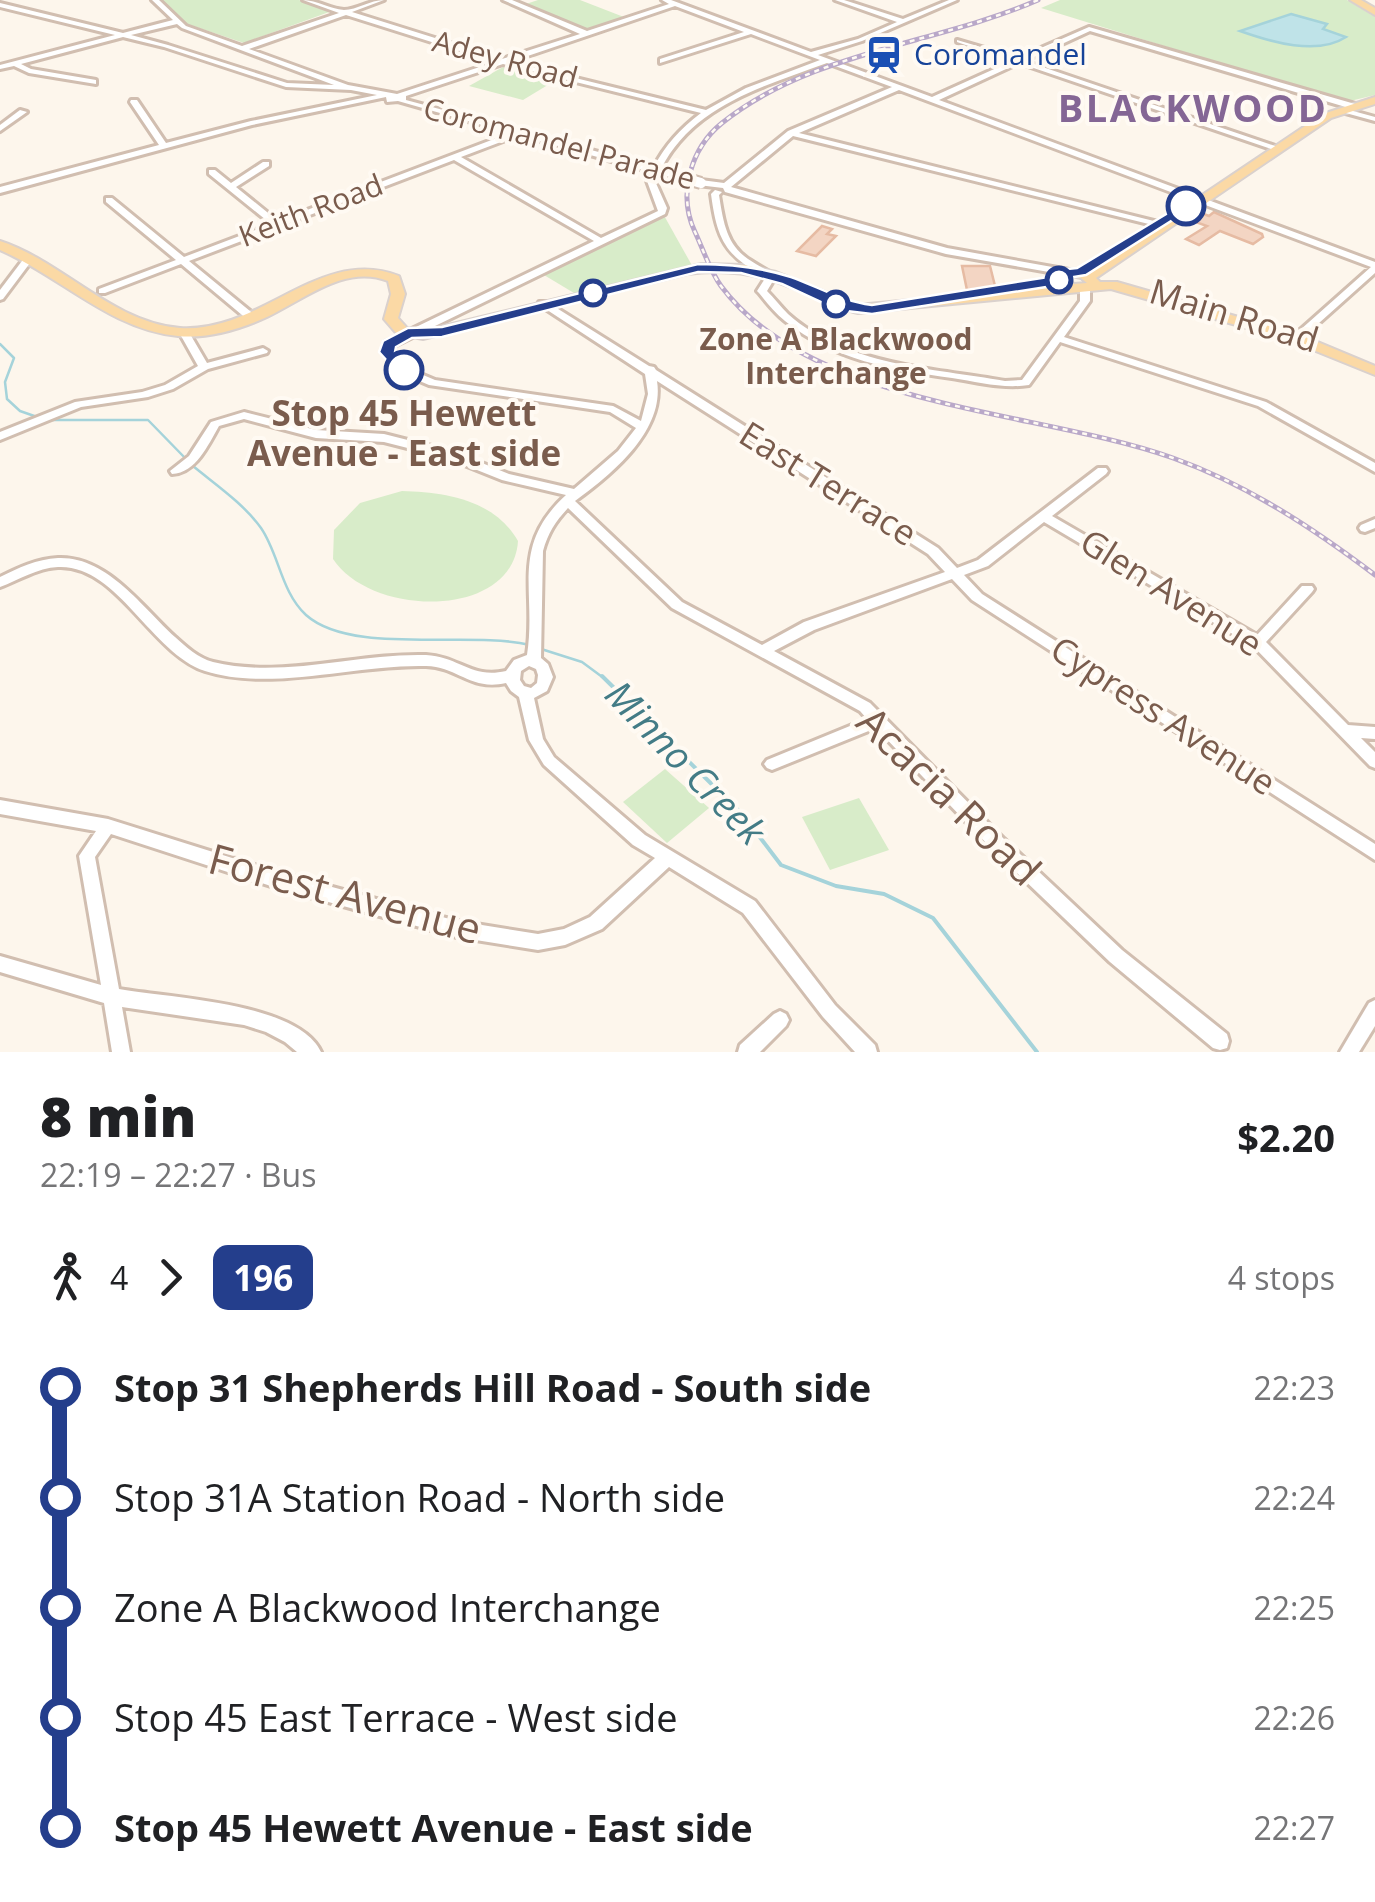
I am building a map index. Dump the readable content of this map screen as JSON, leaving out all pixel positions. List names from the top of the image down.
{
  "streets": {
    "main road": ["Main Road"],
    "street": [
      "Adey Road",
      "Coromandel Parade",
      "Keith Road",
      "East Terrace",
      "Glen Avenue",
      "Cypress Avenue",
      "Acacia Road",
      "Forest Avenue"
    ]
  },
  "crossings": [
    ["Coromandel Parade", "Keith Road"],
    ["Coromandel Parade", "Main Road"],
    ["Main Road", "East Terrace"],
    ["East Terrace", "Cypress Avenue"]
  ],
  "districts": ["BLACKWOOD"],
  "water": ["Minno Creek"],
  "places": {
    "station": ["Coromandel"],
    "other": ["Zone A Blackwood Interchange", "Stop 45 Hewett Avenue - East side"]
  },
  "lines": ["bus line 196"],
  "page": {
    "heading": ["8 min", "22:19 – 22:27 · Bus", "$2.20"],
    "legs": ["4", "196", "4 stops"],
    "list": [
      {
        "name": "Stop 31 Shepherds Hill Road - South side",
        "value": "22:23"
      },
      {
        "name": "Stop 31A Station Road - North side",
        "value": "22:24"
      },
      {
        "name": "Zone A Blackwood Interchange",
        "value": "22:25"
      },
      {
        "name": "Stop 45 East Terrace - West side",
        "value": "22:26"
      },
      {
        "name": "Stop 45 Hewett Avenue - East side",
        "value": "22:27"
      }
    ]
  }
}
